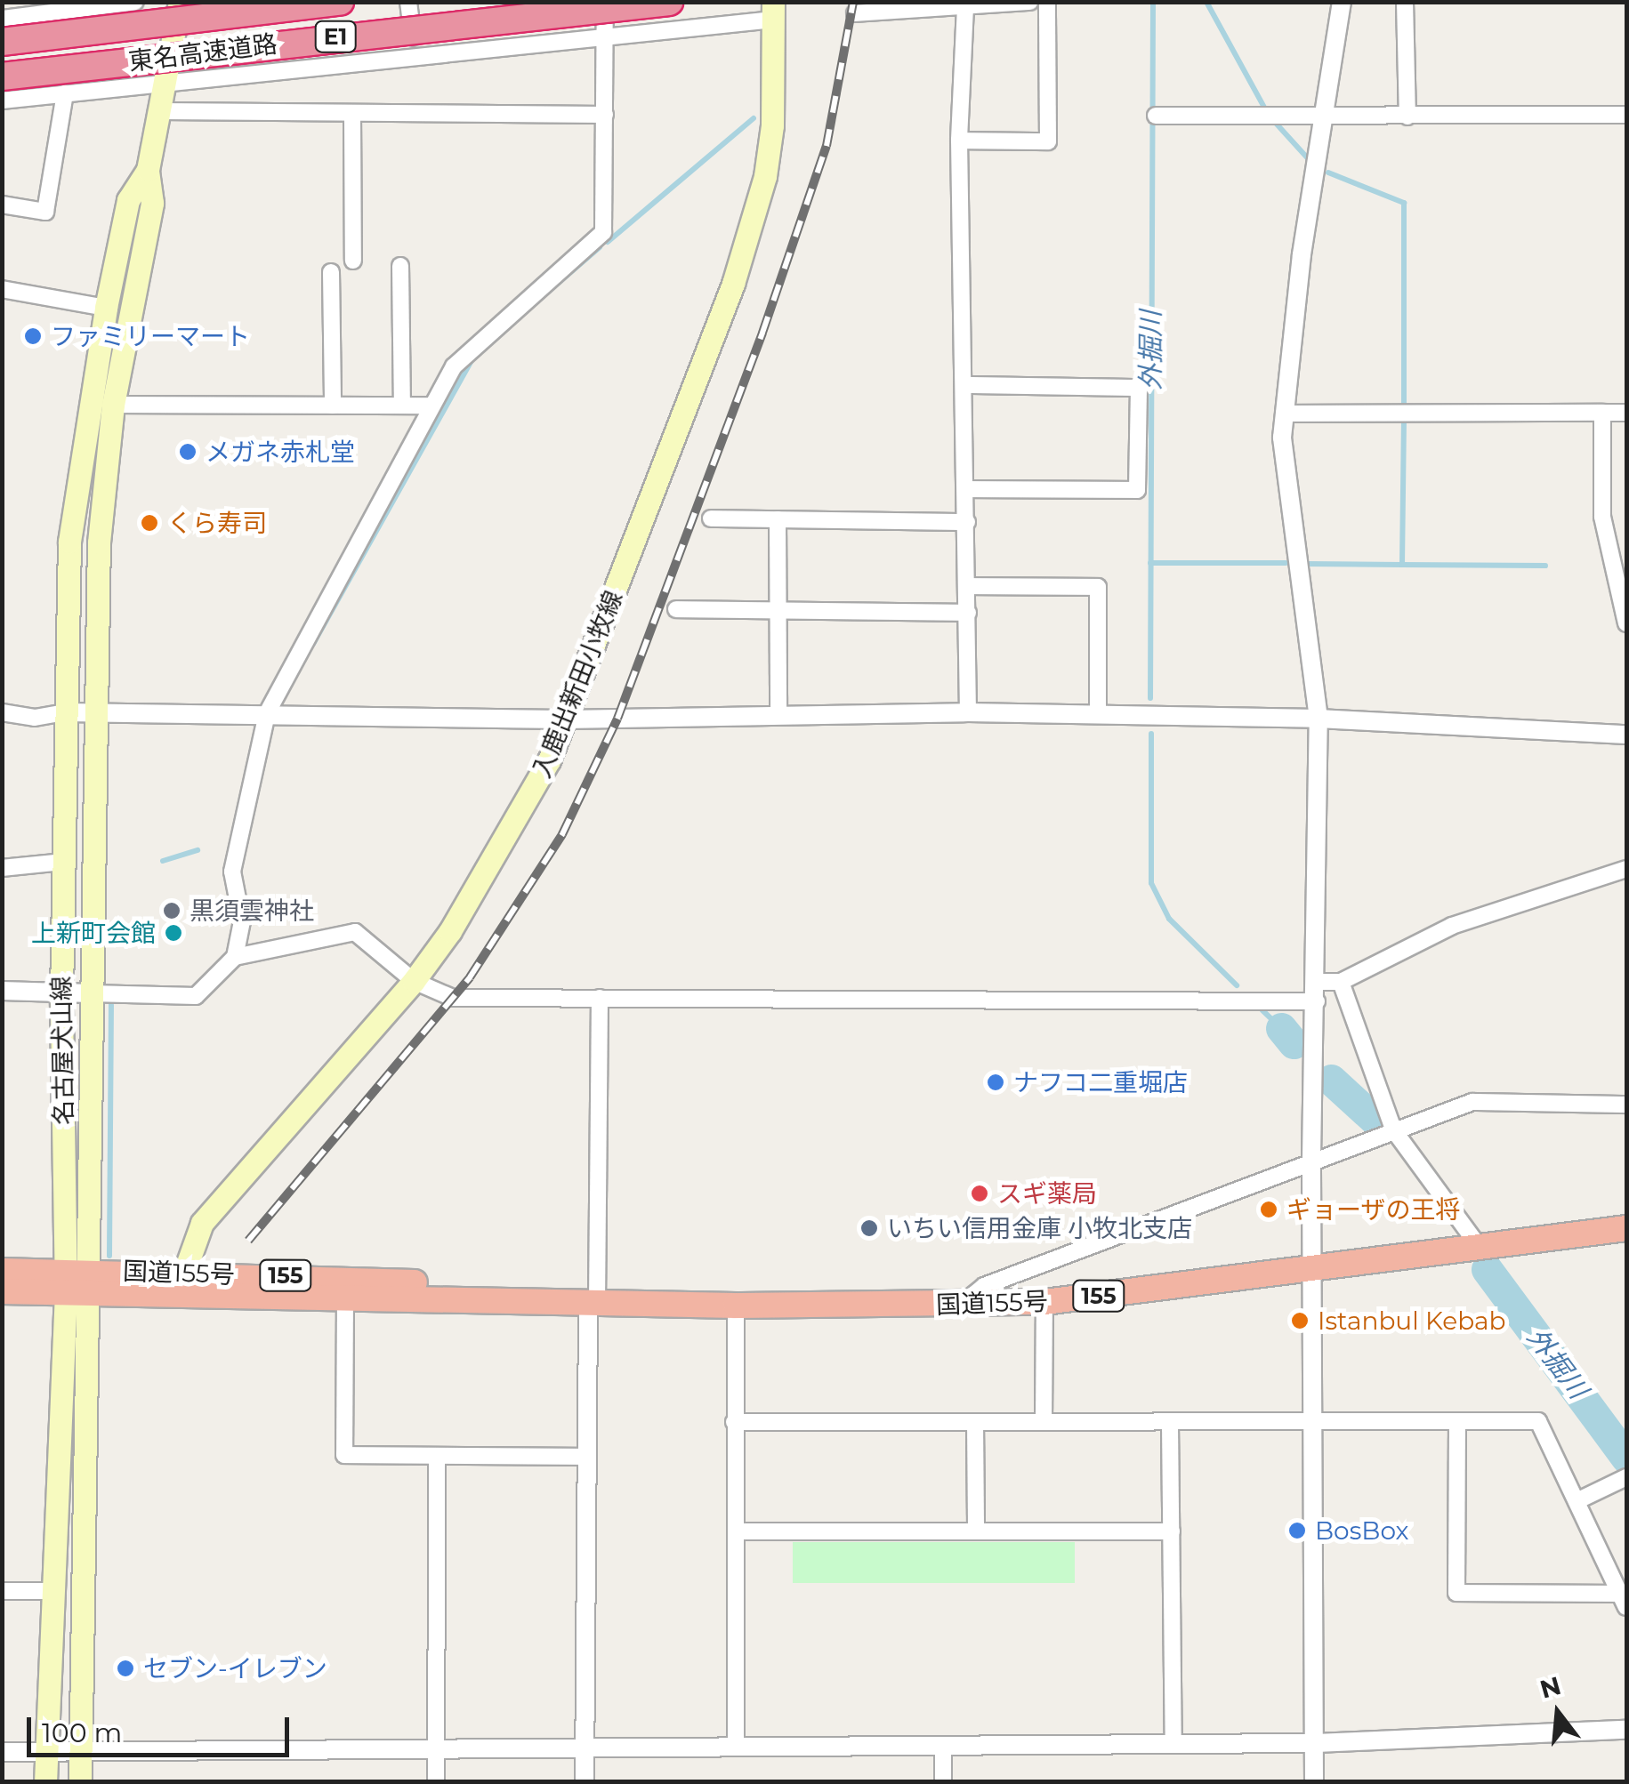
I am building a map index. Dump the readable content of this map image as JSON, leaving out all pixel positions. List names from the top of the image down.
{
  "streets": {
    "highway": [
      "E1",
      "東名高速道路",
      "国道155号",
      "155"
    ],
    "main road": ["入鹿出新田小牧線", "名古屋犬山線"]
  },
  "crossings": [
    ["入鹿出新田小牧線", "国道155号"],
    ["名古屋犬山線", "国道155号"]
  ],
  "water": ["外掘川"],
  "places": [
    "ファミリーマート",
    "メガネ赤札堂",
    "くら寿司",
    "黒須雲神社",
    "上新町会館",
    "ナフコ二重堀店",
    "スギ薬局",
    "ギョーザの王将",
    "いちい信用金庫 小牧北支店",
    "Istanbul Kebab",
    "BosBox",
    "セブン-イレブン"
  ],
  "scale_bar": "100 m",
  "north": "top"
}
